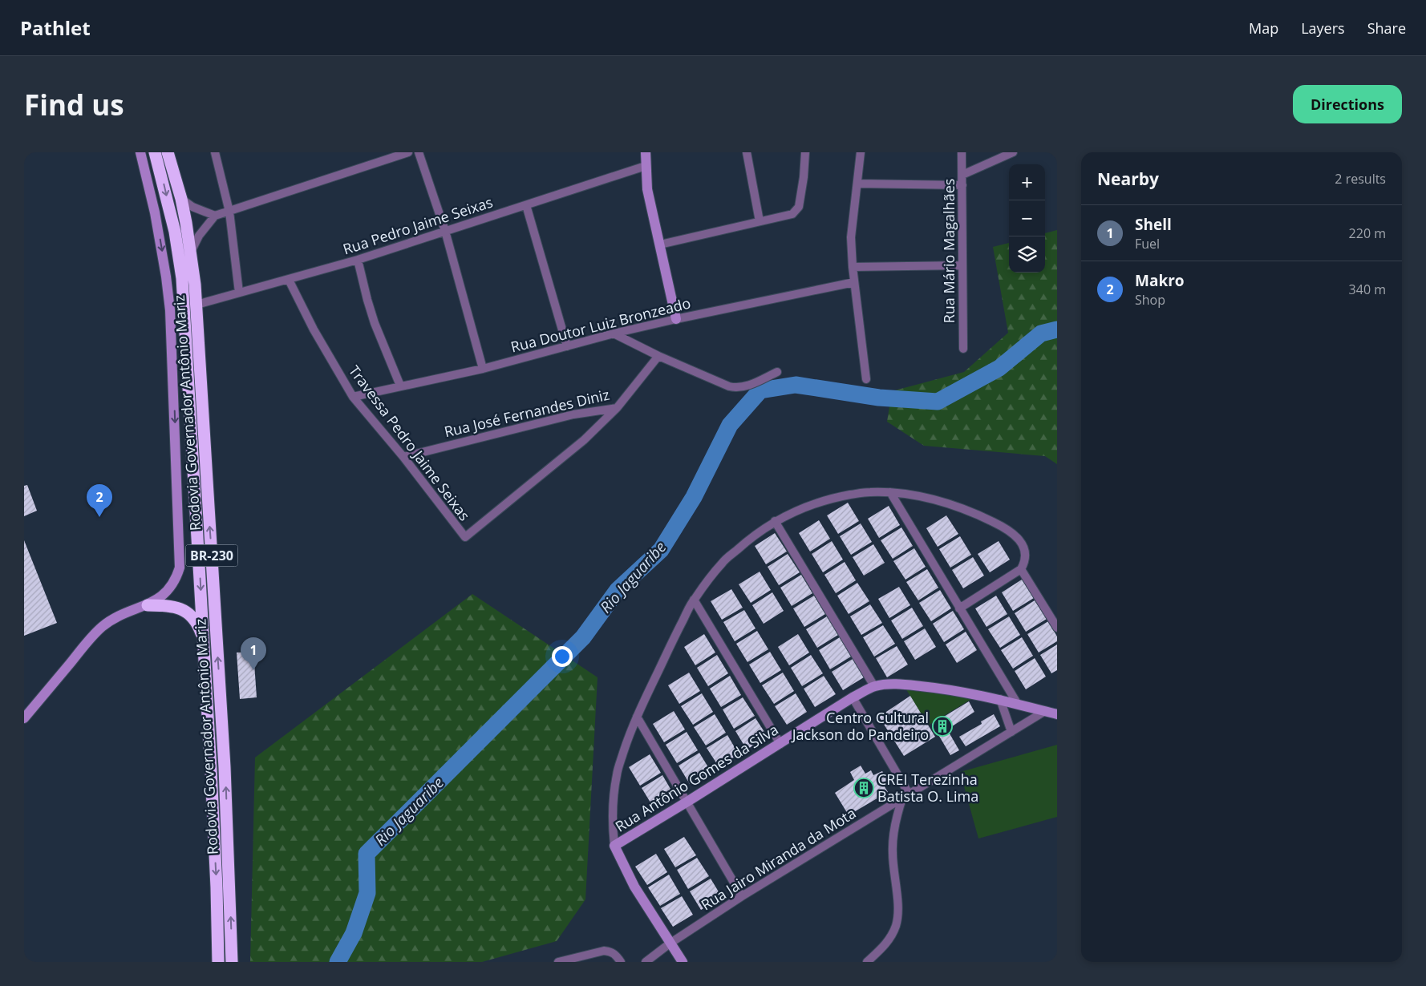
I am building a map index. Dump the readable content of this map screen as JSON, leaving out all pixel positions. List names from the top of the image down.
{
  "streets": {
    "highway": ["Rodovia Governador Antônio Mariz", "BR-230"],
    "street": [
      "Rua Pedro Jaime Seixas",
      "Rua Mário Magalhães",
      "Rua Doutor Luiz Bronzeado",
      "Rua José Fernandes Diniz",
      "Travessa Pedro Jaime Seixas",
      "Rua Antônio Gomes da Silva",
      "Rua Jairo Miranda da Mota"
    ]
  },
  "crossings": [
    ["Rua Pedro Jaime Seixas", "Rodovia Governador Antônio Mariz"],
    ["Rua Pedro Jaime Seixas", "Travessa Pedro Jaime Seixas"],
    ["Rua Doutor Luiz Bronzeado", "Travessa Pedro Jaime Seixas"],
    ["Rua José Fernandes Diniz", "Travessa Pedro Jaime Seixas"],
    ["Rua Antônio Gomes da Silva", "Rua Jairo Miranda da Mota"]
  ],
  "water": ["Rio Jaguaribe"],
  "places": {
    "building": ["Centro Cultural Jackson do Pandeiro", "CREI Terezinha Batista O. Lima"]
  },
  "page": {
    "header": "Pathlet",
    "nav": ["Map", "Layers", "Share"],
    "buttons": "Directions",
    "title": "Find us",
    "heading": ["Nearby", "2 results"],
    "map_buttons": ["+", "−"],
    "list": [
      {
        "mark": "1",
        "name": "Shell",
        "note": "Fuel",
        "value": "220 m"
      },
      {
        "mark": "2",
        "name": "Makro",
        "note": "Shop",
        "value": "340 m"
      }
    ],
    "pins": ["2", "1"]
  }
}
